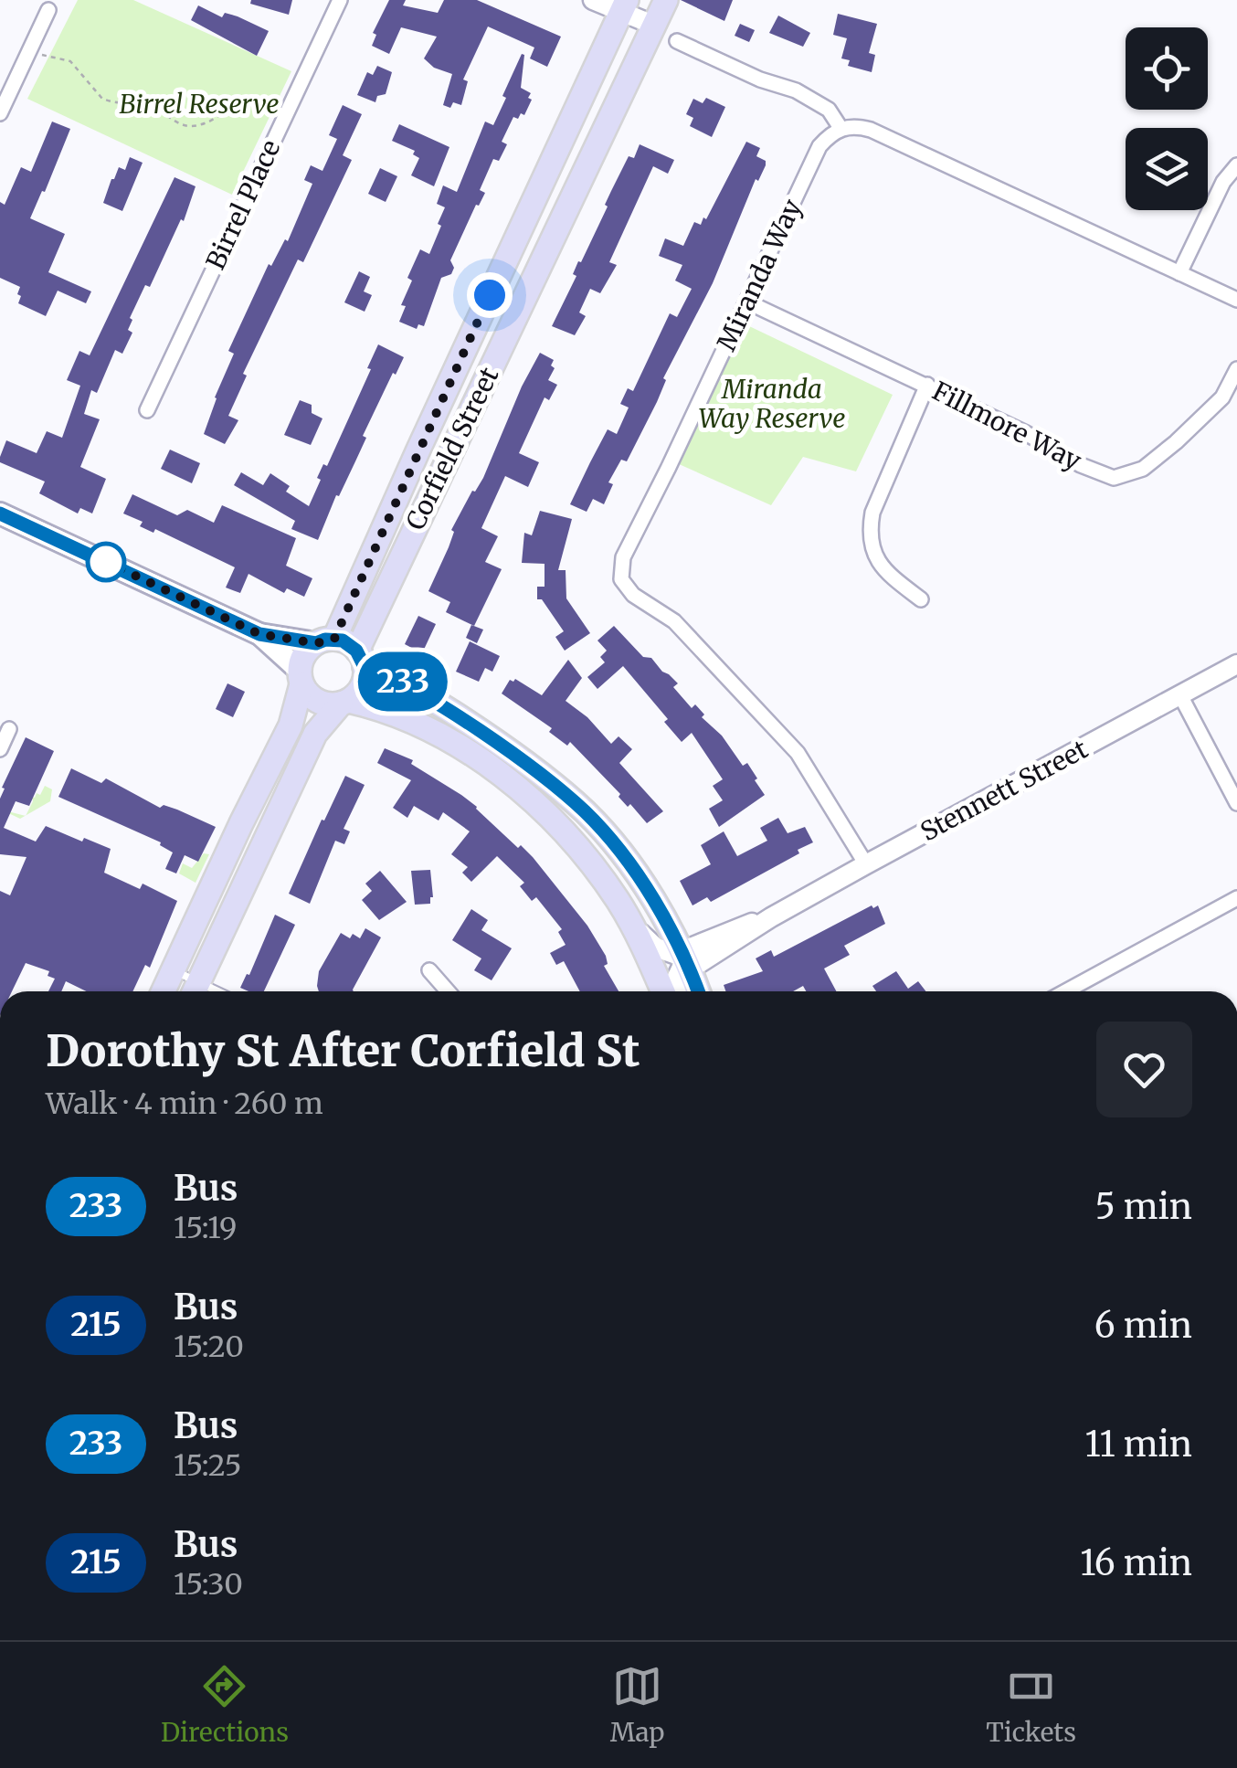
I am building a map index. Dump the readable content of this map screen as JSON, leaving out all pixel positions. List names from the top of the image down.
{
  "streets": {
    "main road": ["Corfield Street"],
    "street": [
      "Birrel Place",
      "Miranda Way",
      "Fillmore Way",
      "Stennett Street"
    ]
  },
  "crossings": [
    ["Miranda Way", "Fillmore Way"],
    ["Miranda Way", "Stennett Street"]
  ],
  "parks": ["Birrel Reserve", "Miranda Way Reserve"],
  "lines": ["bus line 233"],
  "page": {
    "on_map": "233",
    "heading": ["Dorothy St After Corfield St", "Walk · 4 min · 260 m"],
    "list": [
      {
        "mark": "233",
        "name": "Bus",
        "note": "15:19",
        "value": "5 min"
      },
      {
        "mark": "215",
        "name": "Bus",
        "note": "15:20",
        "value": "6 min"
      },
      {
        "mark": "233",
        "name": "Bus",
        "note": "15:25",
        "value": "11 min"
      },
      {
        "mark": "215",
        "name": "Bus",
        "note": "15:30",
        "value": "16 min"
      }
    ],
    "tabs": ["Directions", "Map", "Tickets"]
  }
}
